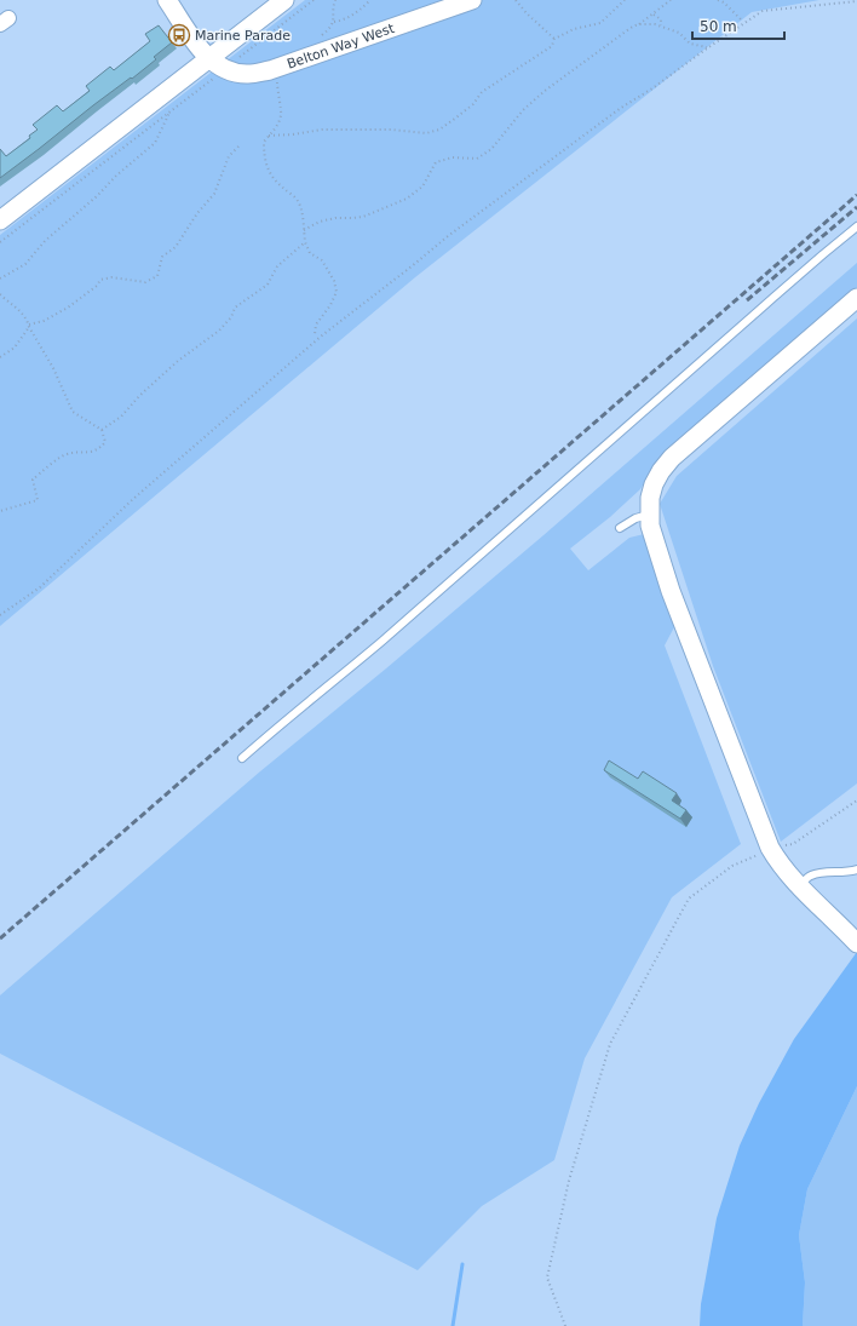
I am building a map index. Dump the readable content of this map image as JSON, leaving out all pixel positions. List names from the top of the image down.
{
  "streets": {
    "street": ["Belton Way West"]
  },
  "places": {
    "bus stop": ["Marine Parade"]
  },
  "scale_bar": "50 m"
}
